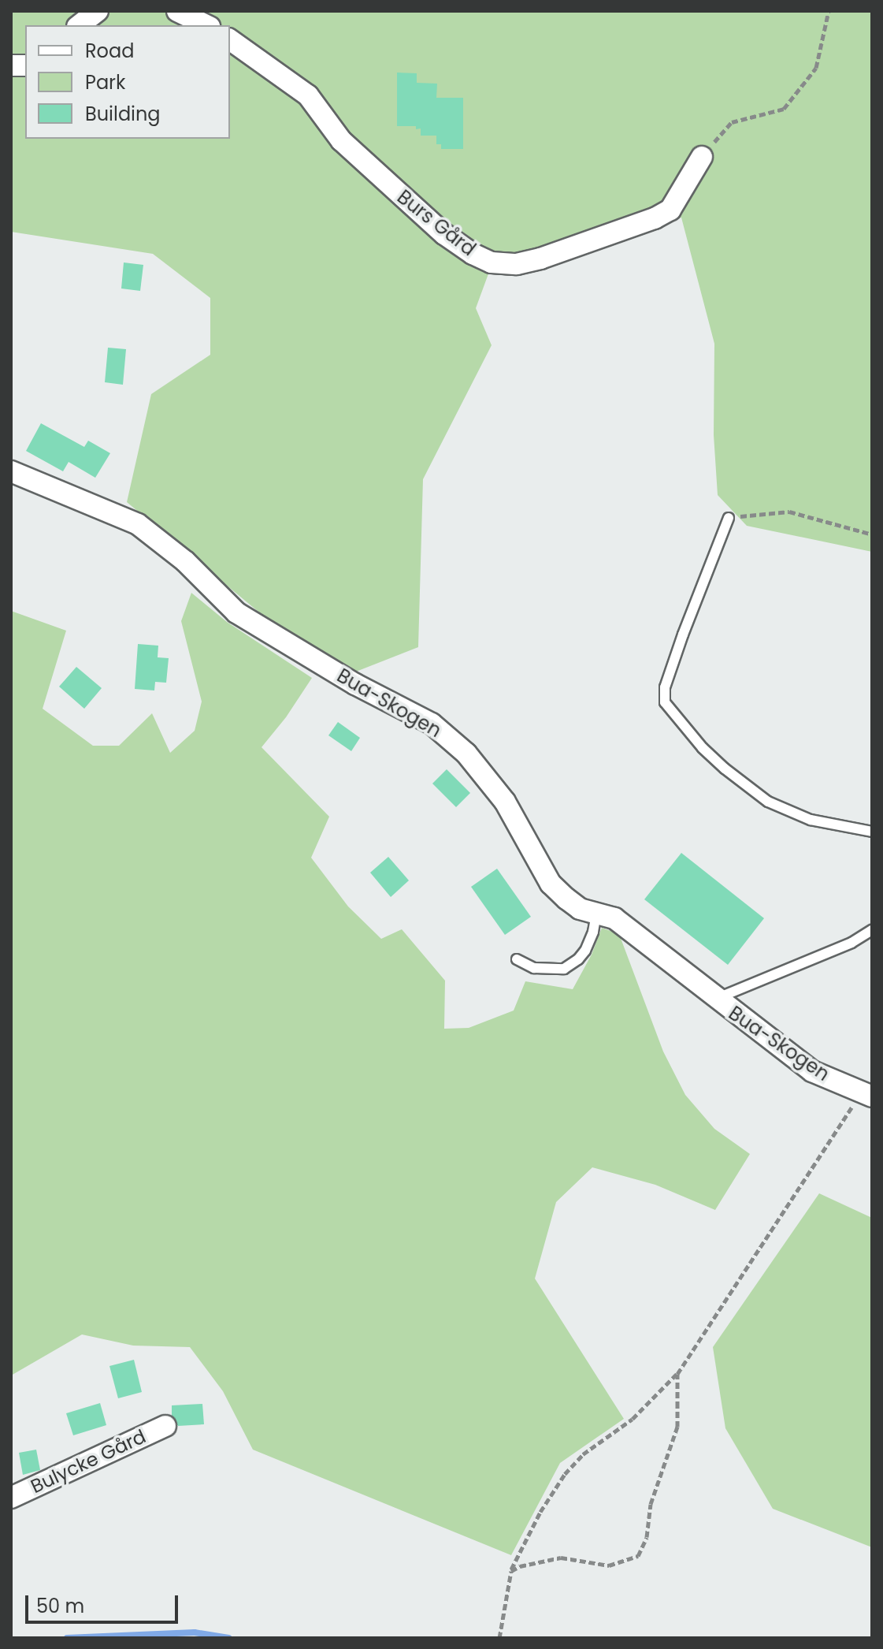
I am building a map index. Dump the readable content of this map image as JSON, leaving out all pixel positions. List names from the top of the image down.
{
  "streets": {
    "street": ["Burs Gård", "Bua-Skogen", "Bulycke Gård"]
  },
  "legend": ["Road", "Park", "Building"],
  "scale_bar": "50 m"
}
